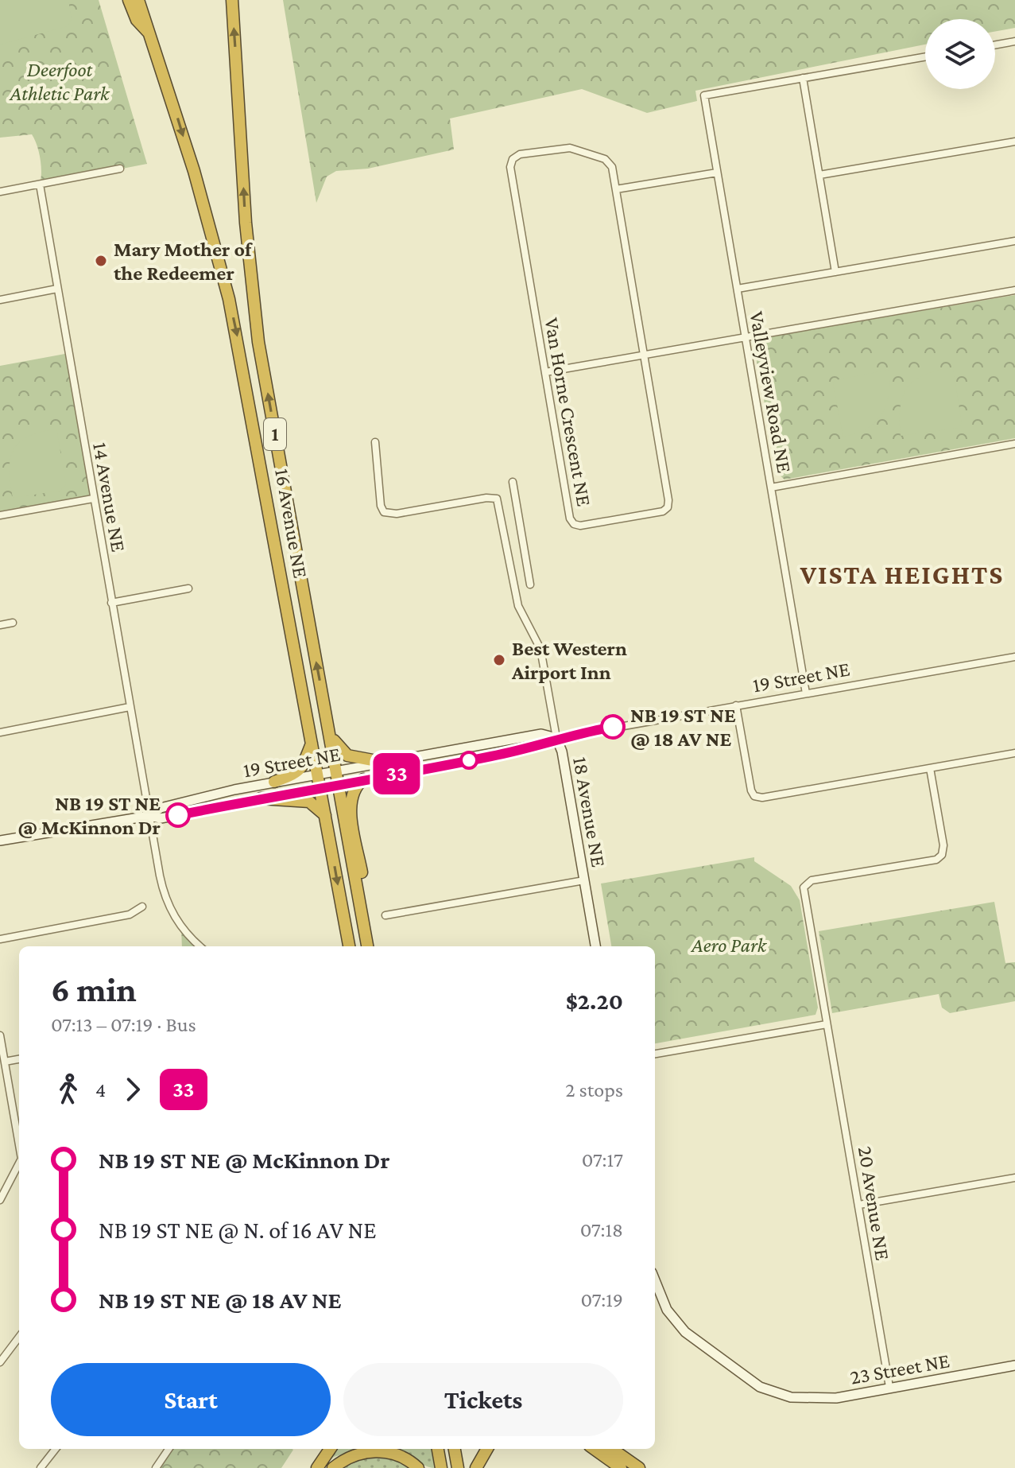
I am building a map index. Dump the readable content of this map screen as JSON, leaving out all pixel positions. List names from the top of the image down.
{
  "streets": {
    "highway": ["1", "16 Avenue NE"],
    "street": [
      "Valleyview Road NE",
      "Van Horne Crescent NE",
      "14 Avenue NE",
      "19 Street NE",
      "18 Avenue NE",
      "20 Avenue NE",
      "23 Street NE"
    ]
  },
  "crossings": [
    ["Valleyview Road NE", "19 Street NE"],
    ["14 Avenue NE", "19 Street NE"],
    ["16 Avenue NE", "19 Street NE"],
    ["19 Street NE", "18 Avenue NE"],
    ["20 Avenue NE", "23 Street NE"]
  ],
  "districts": ["VISTA HEIGHTS"],
  "parks": ["Deerfoot Athletic Park", "Aero Park"],
  "places": [
    "Mary Mother of the Redeemer",
    "Best Western Airport Inn",
    "NB 19 ST NE @ 18 AV NE",
    "NB 19 ST NE @ McKinnon Dr"
  ],
  "lines": ["bus line 33"],
  "page": {
    "on_map": "33",
    "heading": ["6 min", "07:13 – 07:19 · Bus", "$2.20"],
    "legs": ["4", "33", "2 stops"],
    "list": [
      {
        "name": "NB 19 ST NE @ McKinnon Dr",
        "value": "07:17"
      },
      {
        "name": "NB 19 ST NE @ N. of 16 AV NE",
        "value": "07:18"
      },
      {
        "name": "NB 19 ST NE @ 18 AV NE",
        "value": "07:19"
      }
    ],
    "buttons": ["Start", "Tickets"]
  }
}
